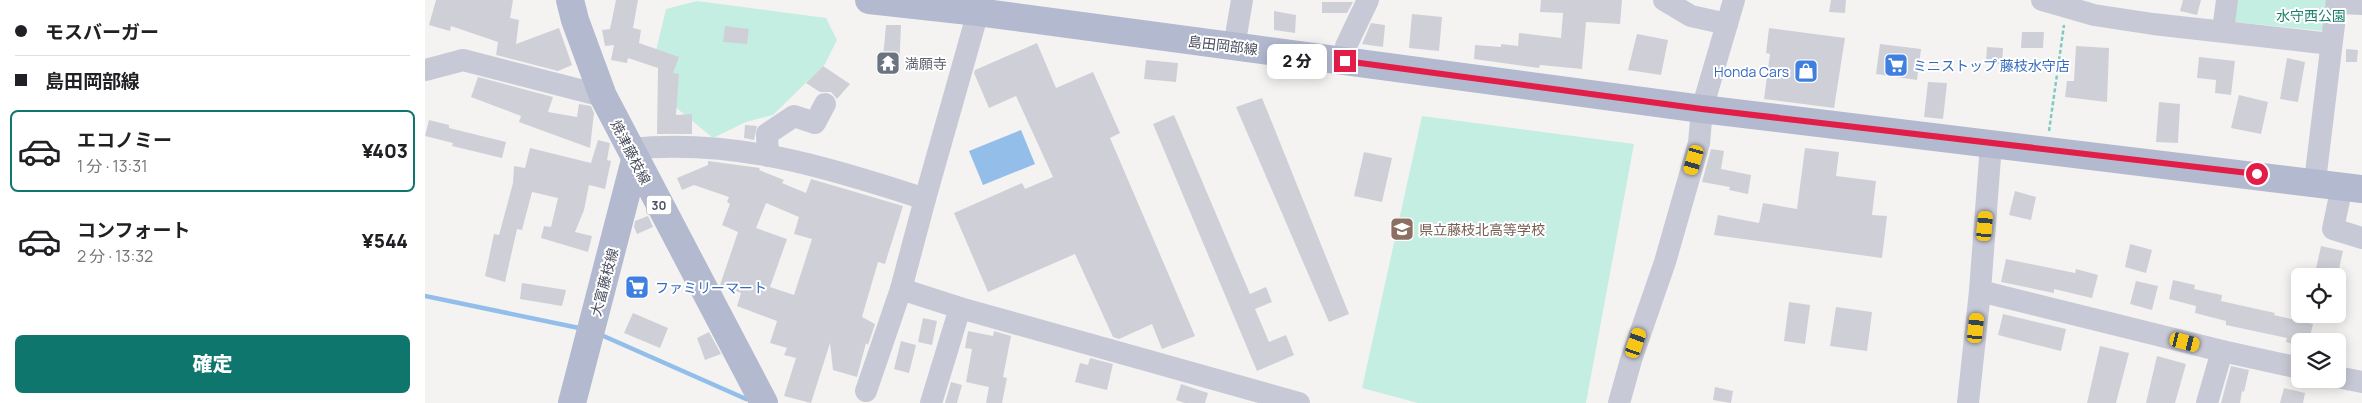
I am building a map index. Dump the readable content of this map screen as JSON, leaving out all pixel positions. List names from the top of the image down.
{
  "streets": {
    "main road": [
      "島田岡部線",
      "焼津藤枝線",
      "30",
      "大富藤枝線"
    ]
  },
  "crossings": [
    ["焼津藤枝線", "大富藤枝線"]
  ],
  "parks": ["水守西公園"],
  "places": {
    "temple": ["満願寺"],
    "supermarket": ["ミニストップ 藤枝水守店", "ファミリーマート"],
    "shop": ["Honda Cars"],
    "school or university": ["県立藤枝北高等学校"]
  },
  "page": {
    "banner": ["モスバーガー", "島田岡部線"],
    "bubble": "2 分",
    "list": [
      {
        "name": "エコノミー",
        "note": "1 分 · 13:31",
        "value": "¥403"
      },
      {
        "name": "コンフォート",
        "note": "2 分 · 13:32",
        "value": "¥544"
      }
    ],
    "buttons": "確定"
  }
}
